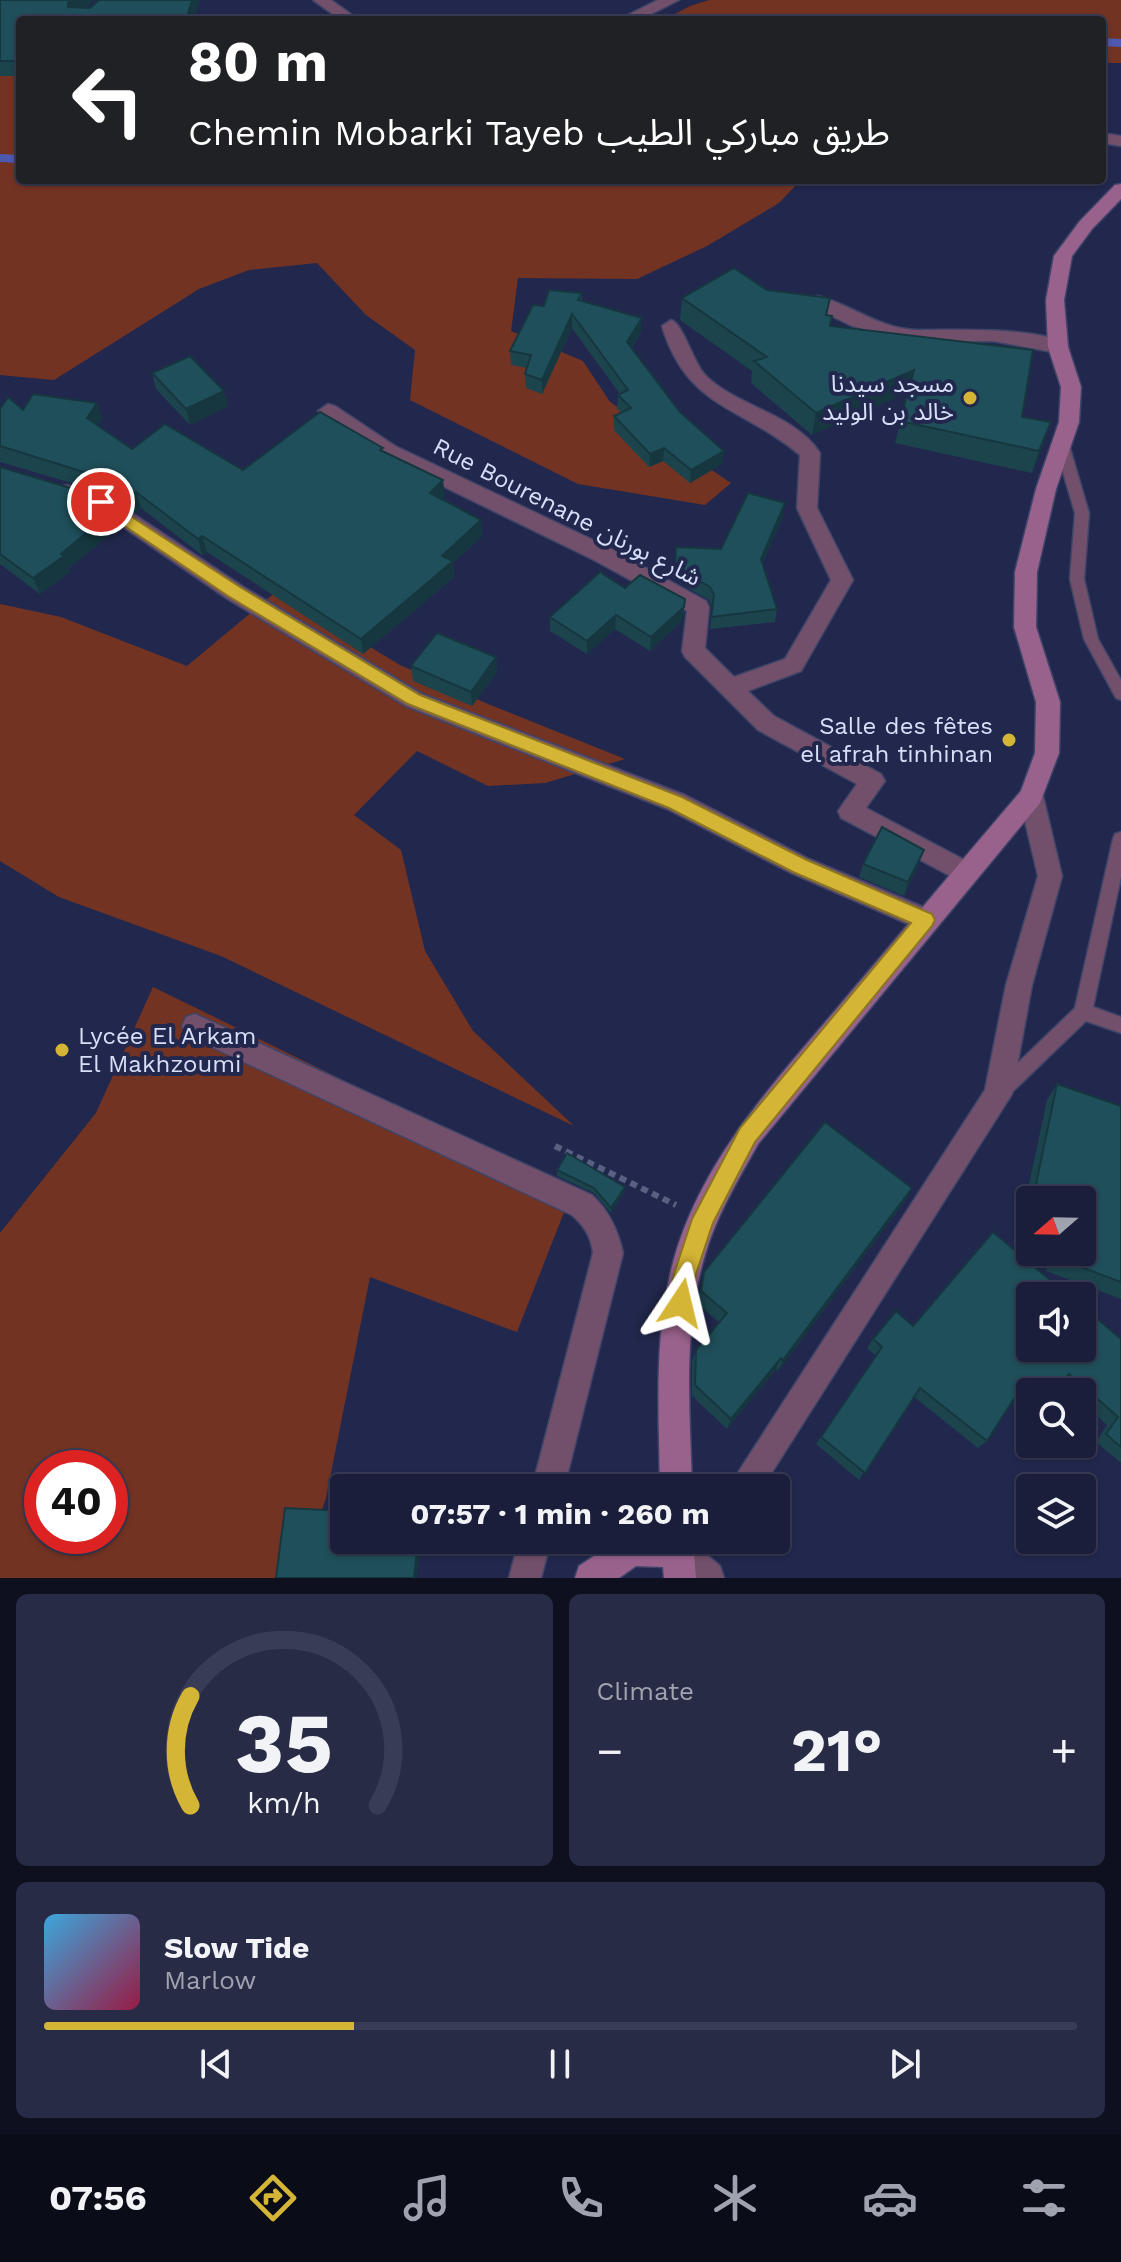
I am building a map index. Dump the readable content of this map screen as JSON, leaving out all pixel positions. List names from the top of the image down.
{
  "streets": {
    "street": ["Rue Bourenane شارع بورنان"]
  },
  "places": ["مسجد سيدنا خالد بن الوليد", "Salle des fêtes el afrah tinhinan", "Lycée El Arkam El Makhzoumi"],
  "north": "left",
  "page": {
    "turn": ["80 m", "Chemin Mobarki Tayeb طريق مباركي الطيب"],
    "limit": "40",
    "trip": "07:57 · 1 min · 260 m",
    "tile": "Climate",
    "heat": ["−", "21°", "+"],
    "song": ["Slow Tide", "Marlow"],
    "tabs": "07:56",
    "gauge": ["35", "km/h"]
  }
}
